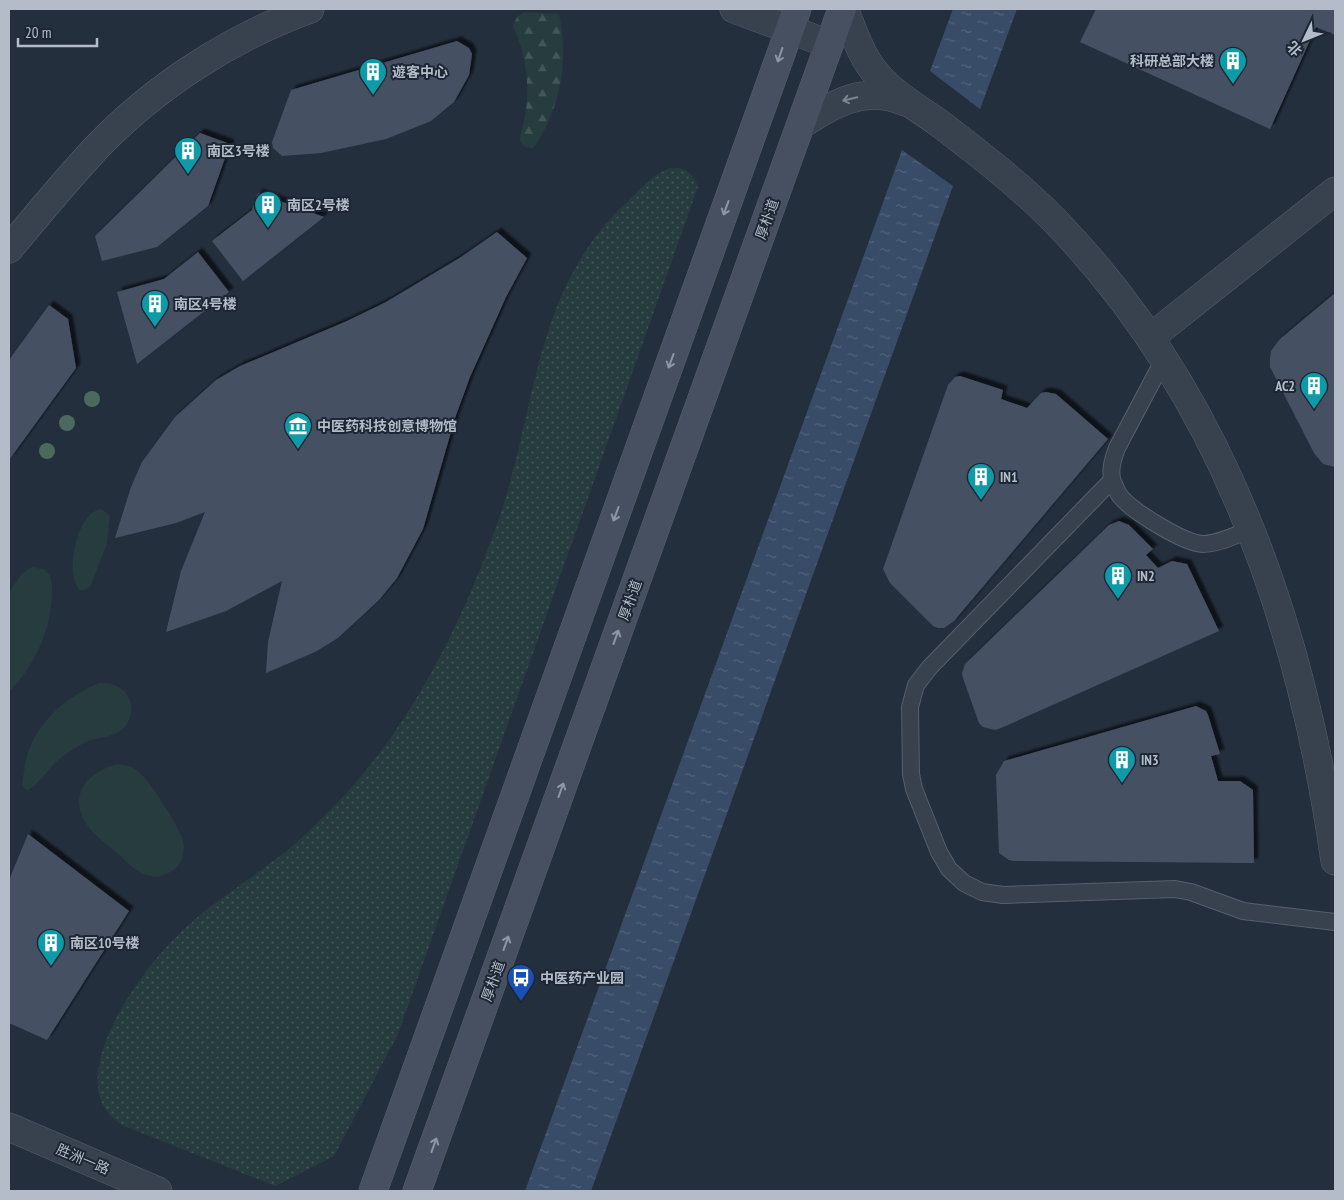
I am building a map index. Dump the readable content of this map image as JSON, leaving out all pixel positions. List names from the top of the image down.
{
  "streets": {
    "main road": ["厚朴道"],
    "street": ["胜洲一路"]
  },
  "places": {
    "building": [
      "科研总部大楼",
      "遊客中心",
      "南区3号楼",
      "南区2号楼",
      "南区4号楼",
      "AC2",
      "IN1",
      "IN2",
      "IN3",
      "南区10号楼"
    ],
    "museum": ["中医药科技创意博物馆"],
    "bus stop": ["中医药产业园"]
  },
  "scale_bar": "20 m",
  "north": "bottom left"
}
